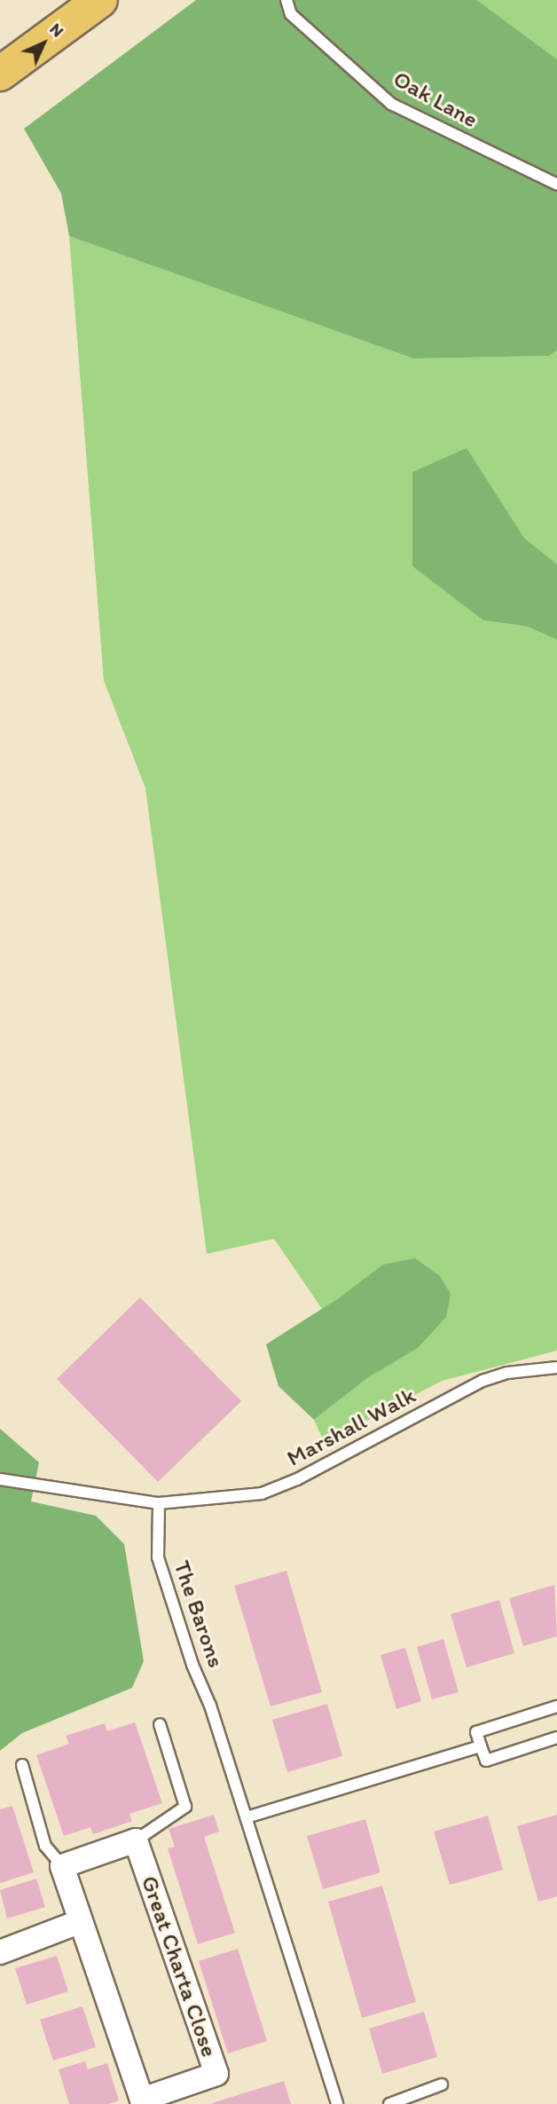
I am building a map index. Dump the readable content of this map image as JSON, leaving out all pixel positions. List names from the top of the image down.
{
  "streets": {
    "street": ["Great Charta Close"],
    "lane": ["Oak Lane", "Marshall Walk", "The Barons"]
  },
  "crossings": [
    ["Marshall Walk", "The Barons"]
  ],
  "north": "top right"
}
